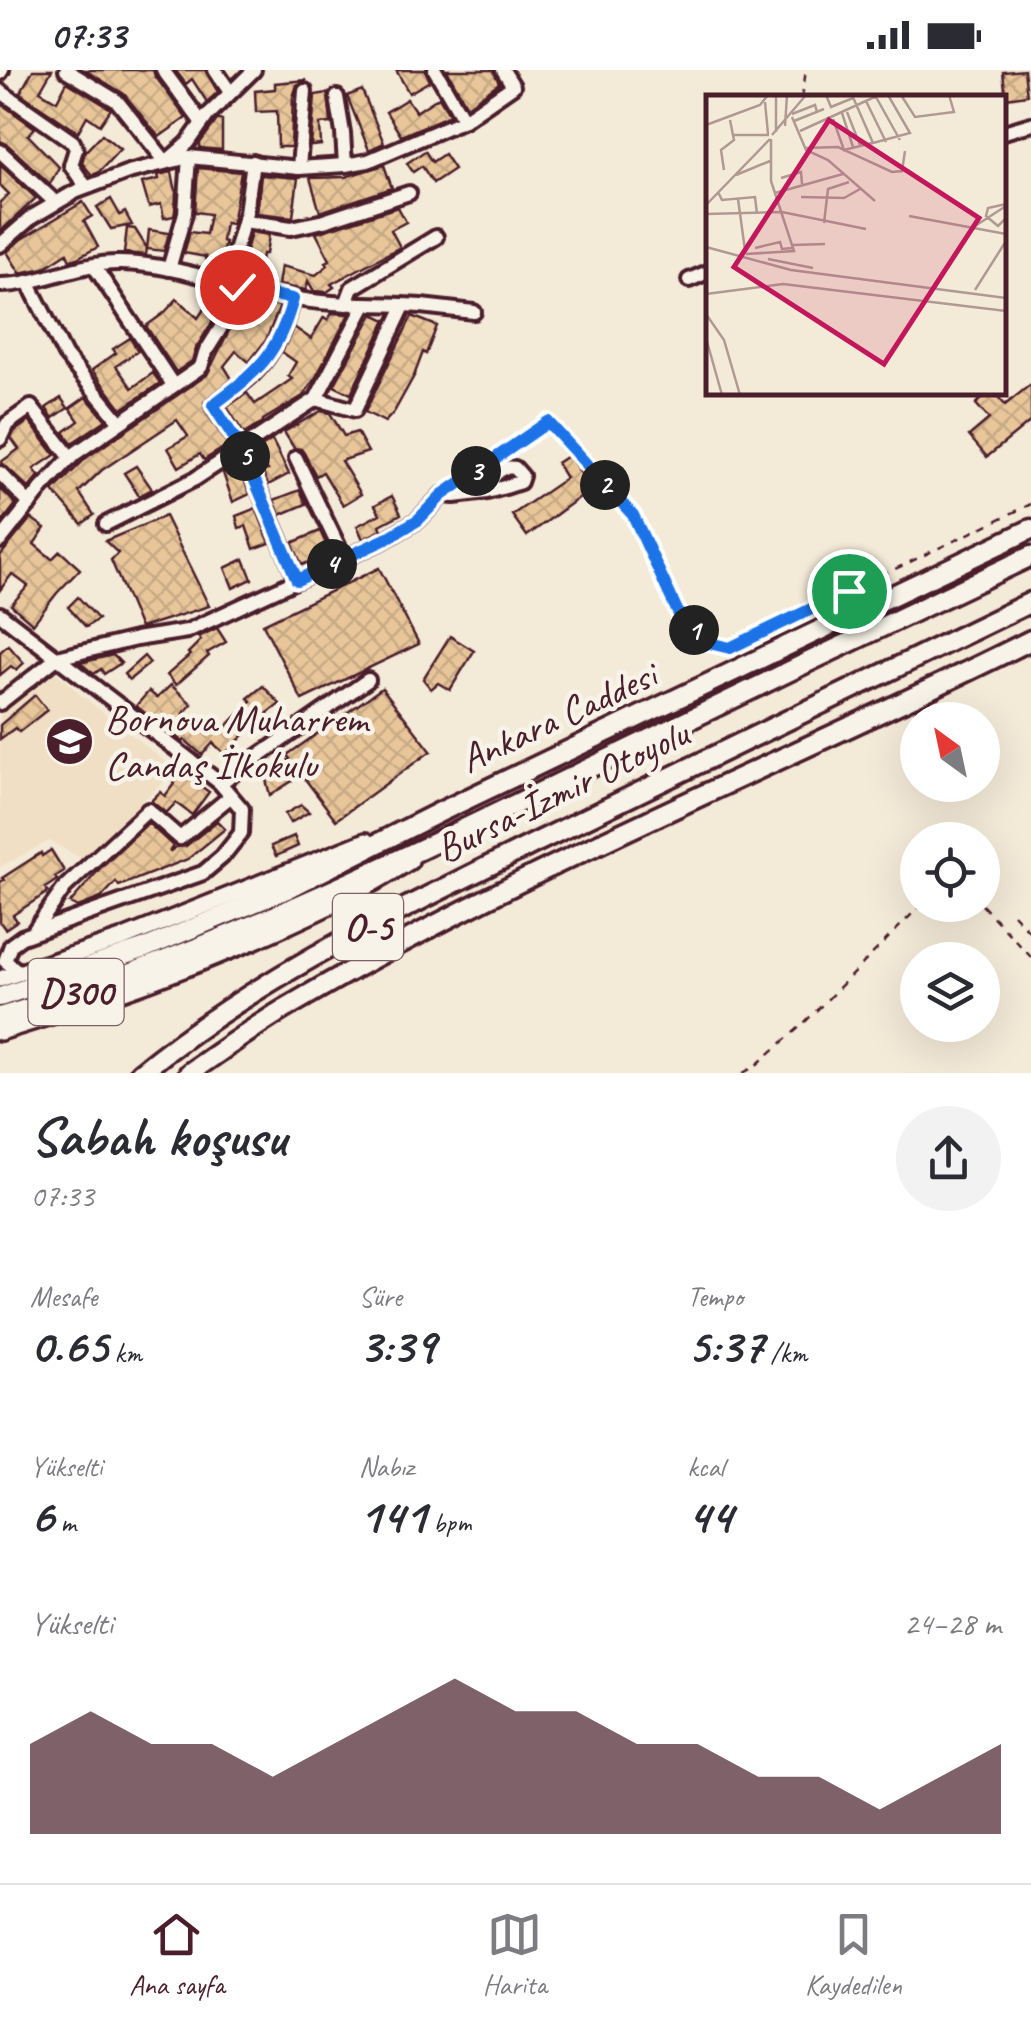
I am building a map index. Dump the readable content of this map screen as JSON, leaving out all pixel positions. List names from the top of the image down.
{
  "streets": {
    "highway": [
      "Ankara Caddesi",
      "Bursa-İzmir Otoyolu",
      "O-5",
      "D300"
    ]
  },
  "places": {
    "school or university": ["Bornova Muharrem Candaş İlkokulu"]
  },
  "north": "top left",
  "page": {
    "status": "07:33",
    "pins": [
      "5",
      "3",
      "2",
      "4",
      "1"
    ],
    "heading": ["Sabah koşusu", "07:33"],
    "stats": [
      ["Mesafe", "0.65 km"],
      ["Süre", "3:39"],
      ["Tempo", "5:37 /km"],
      ["Yükselti", "6 m"],
      ["Nabız", "141 bpm"],
      ["kcal", "44"]
    ],
    "chart": ["Yükselti", "24–28 m"],
    "tabs": ["Ana sayfa", "Harita", "Kaydedilen"]
  }
}
